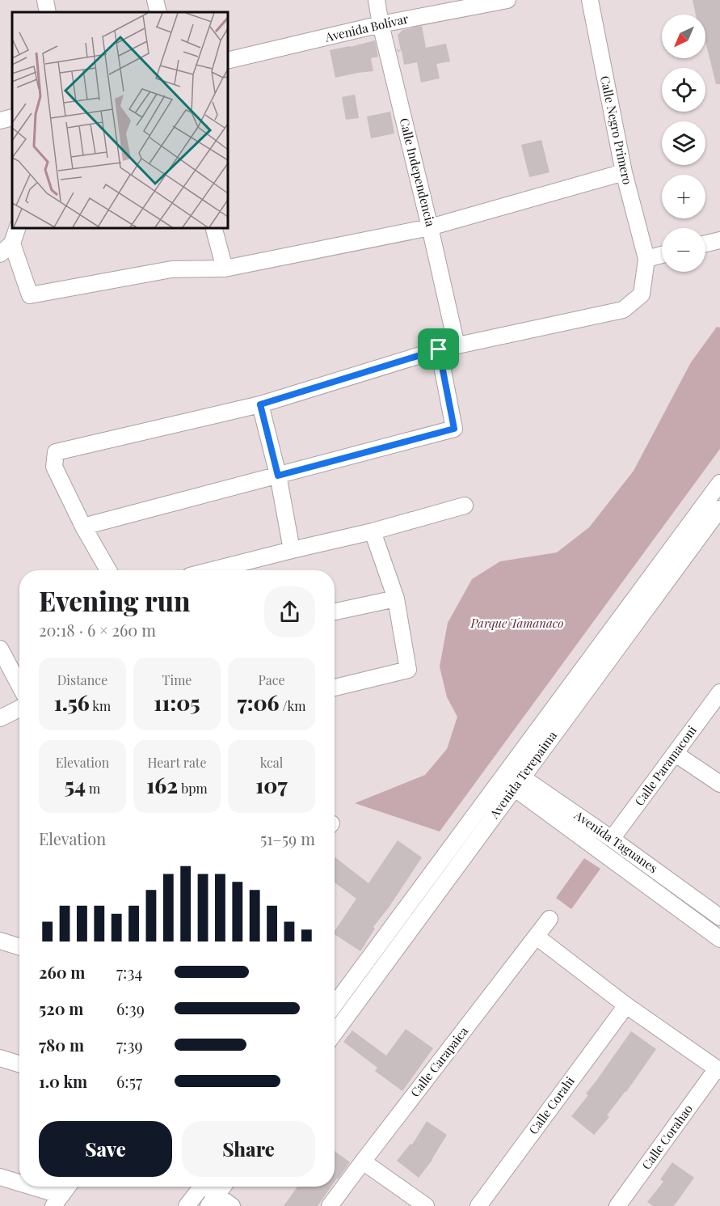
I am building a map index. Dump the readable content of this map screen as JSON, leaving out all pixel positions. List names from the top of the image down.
{
  "streets": {
    "street": [
      "Avenida Bolívar",
      "Calle Negro Primero",
      "Calle Independencia",
      "Calle Paramaconi",
      "Avenida Terepaima",
      "Avenida Taguanes",
      "Calle Carapaica",
      "Calle Corahi",
      "Calle Corahao"
    ]
  },
  "crossings": [
    ["Avenida Bolívar", "Calle Independencia"],
    ["Calle Paramaconi", "Avenida Taguanes"],
    ["Avenida Terepaima", "Avenida Taguanes"]
  ],
  "parks": ["Parque Tamanaco"],
  "north": "bottom left",
  "page": {
    "map_buttons": ["+", "−"],
    "heading": ["Evening run", "20:18 · 6 × 260 m"],
    "stats": [
      ["Distance", "1.56 km"],
      ["Time", "11:05"],
      ["Pace", "7:06 /km"],
      ["Elevation", "54 m"],
      ["Heart rate", "162 bpm"],
      ["kcal", "107"]
    ],
    "chart": ["Elevation", "51–59 m"],
    "list": [
      {
        "name": "260 m",
        "note": "7:34"
      },
      {
        "name": "520 m",
        "note": "6:39"
      },
      {
        "name": "780 m",
        "note": "7:39"
      },
      {
        "name": "1.0 km",
        "note": "6:57"
      }
    ],
    "buttons": ["Save", "Share"]
  }
}
